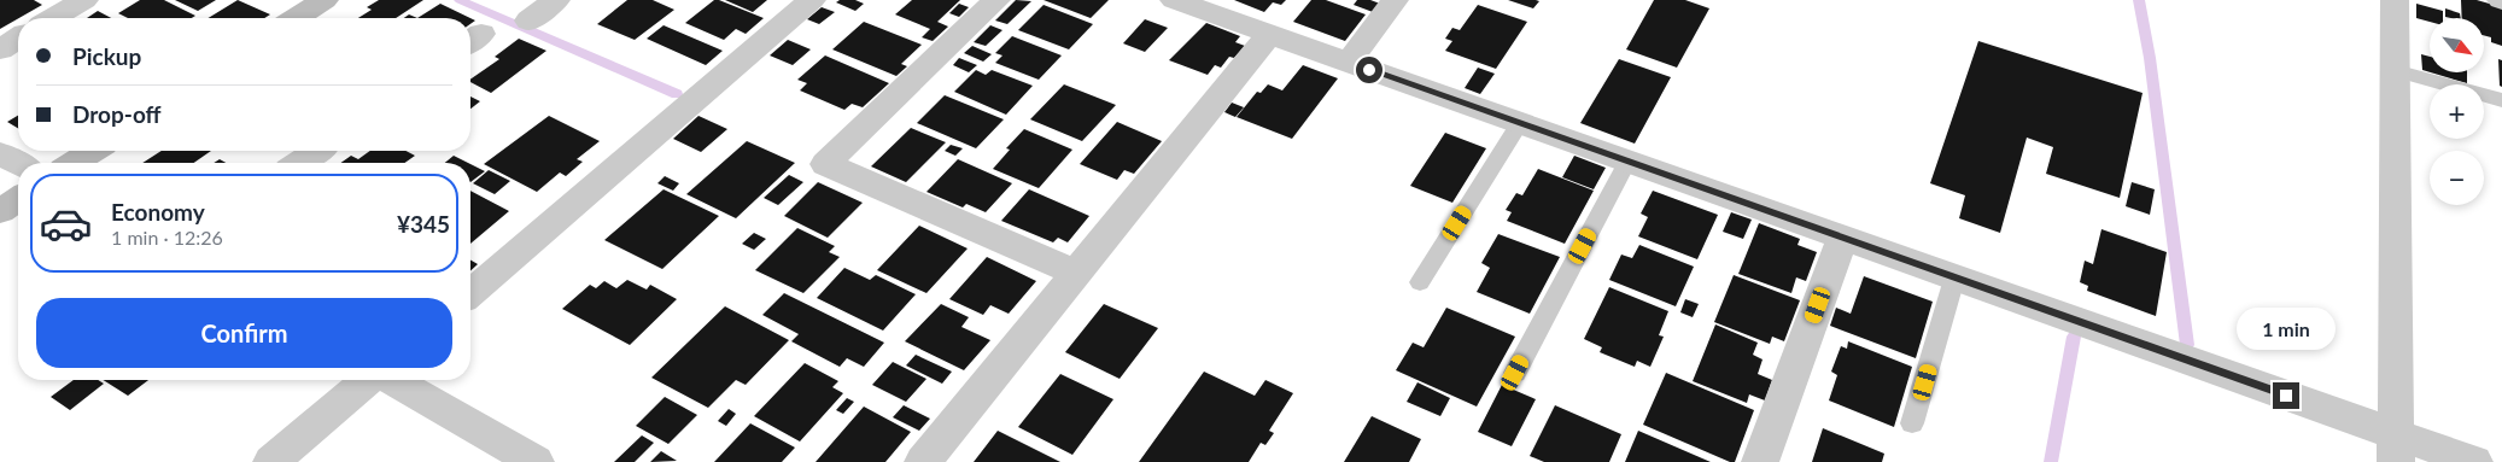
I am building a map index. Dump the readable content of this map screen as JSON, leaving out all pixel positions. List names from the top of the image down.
{
  "north": "bottom right",
  "page": {
    "map_buttons": ["+", "−"],
    "banner": ["Pickup", "Drop-off"],
    "list": [
      {
        "name": "Economy",
        "note": "1 min · 12:26",
        "value": "¥345"
      }
    ],
    "buttons": "Confirm",
    "bubble": "1 min"
  }
}
